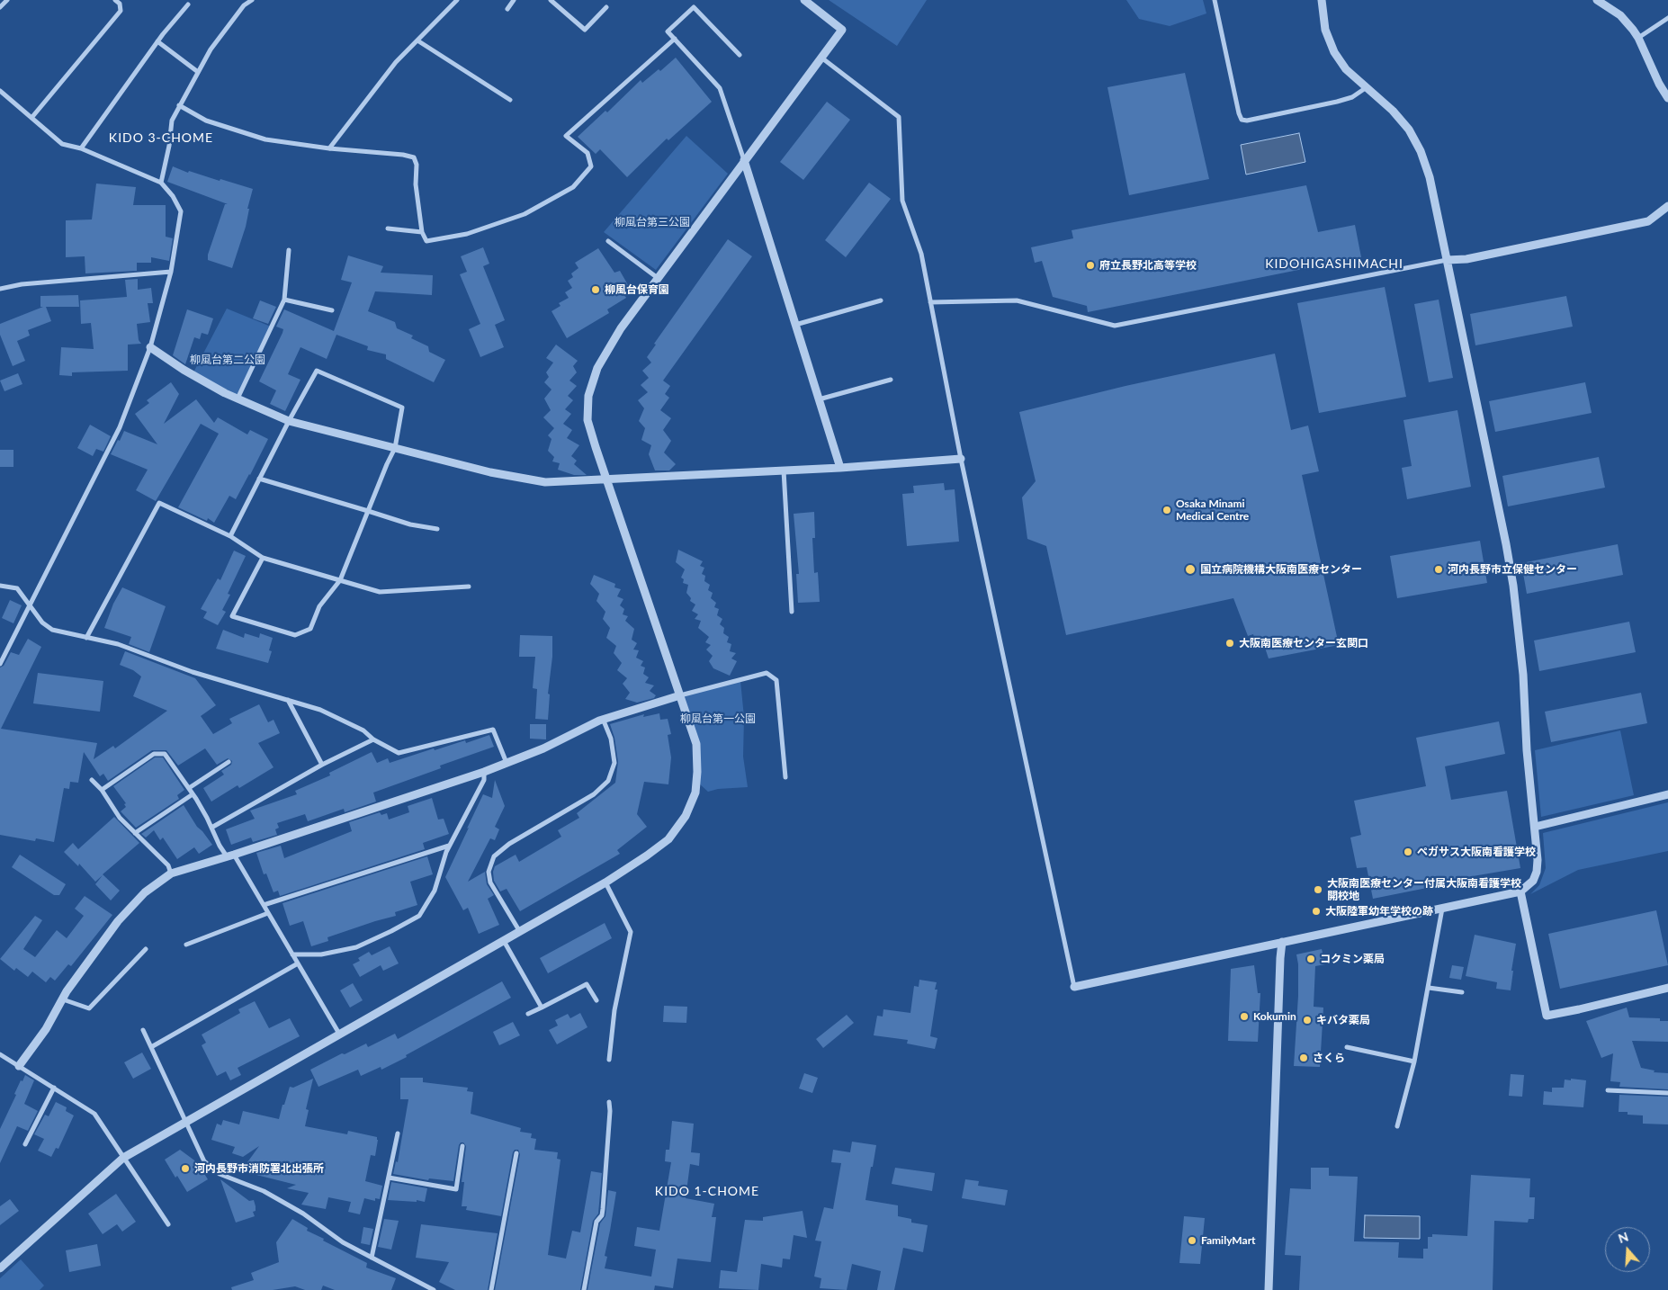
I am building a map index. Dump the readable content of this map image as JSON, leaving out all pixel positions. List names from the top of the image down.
{
  "districts": ["KIDO 3-CHOME", "KIDOHIGASHIMACHI", "KIDO 1-CHOME"],
  "parks": ["柳風台第三公園", "柳風台第二公園", "柳風台第一公園"],
  "places": [
    "府立長野北高等学校",
    "柳風台保育園",
    "Osaka Minami Medical Centre",
    "国立病院機構大阪南医療センター",
    "河内長野市立保健センター",
    "大阪南医療センター玄関口",
    "ぺガサス大阪南看護学校",
    "大阪南医療センター付属大阪南看護学校 開校地",
    "大阪陸軍幼年学校の跡",
    "コクミン薬局",
    "Kokumin",
    "キバタ薬局",
    "さくら",
    "河内長野市消防署北出張所",
    "FamilyMart"
  ],
  "north": "top"
}
